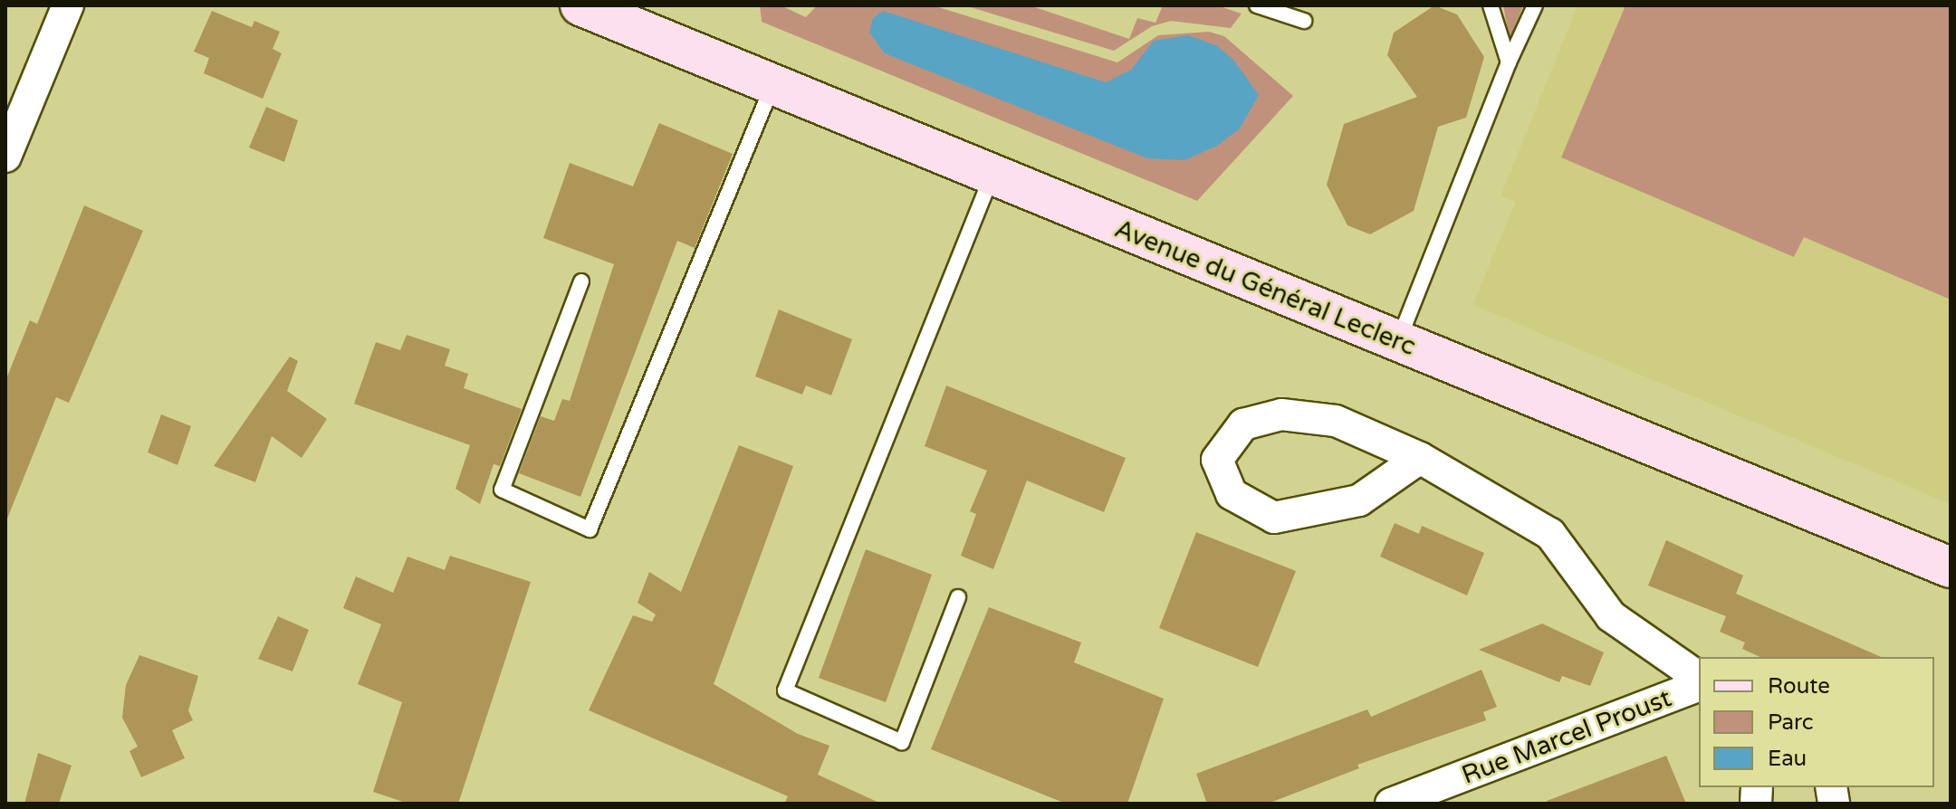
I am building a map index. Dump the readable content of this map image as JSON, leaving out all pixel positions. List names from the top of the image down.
{
  "streets": {
    "main road": ["Avenue du Général Leclerc"],
    "street": ["Rue Marcel Proust"]
  },
  "legend": ["Route", "Parc", "Eau"]
}
